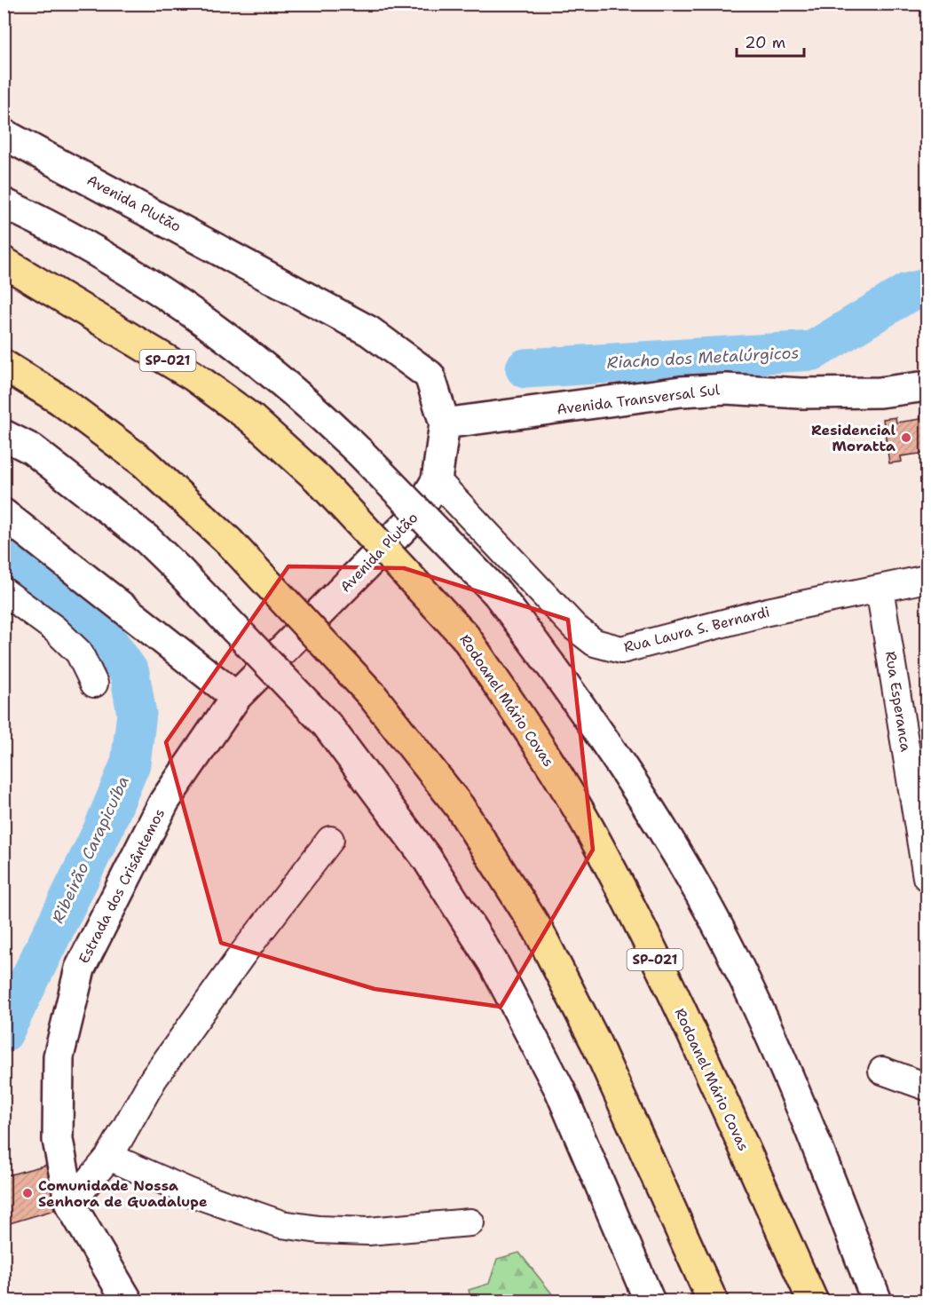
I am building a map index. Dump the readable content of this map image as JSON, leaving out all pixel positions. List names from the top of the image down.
{
  "streets": {
    "highway": ["SP-021", "Rodoanel Mário Covas"],
    "main road": ["Avenida Plutão", "Avenida Transversal Sul", "Estrada dos Crisântemos"],
    "street": ["Rua Laura S. Bernardi", "Rua Esperanca"]
  },
  "crossings": [
    ["Avenida Plutão", "Avenida Transversal Sul"],
    ["Avenida Plutão", "Rua Laura S. Bernardi"],
    ["Avenida Plutão", "Estrada dos Crisântemos"],
    ["Rua Laura S. Bernardi", "Rua Esperanca"]
  ],
  "water": ["Riacho dos Metalúrgicos", "Ribeirão Carapicuíba"],
  "places": ["Residencial Moratta", "Comunidade Nossa Senhora de Guadalupe"],
  "scale_bar": "20 m"
}
